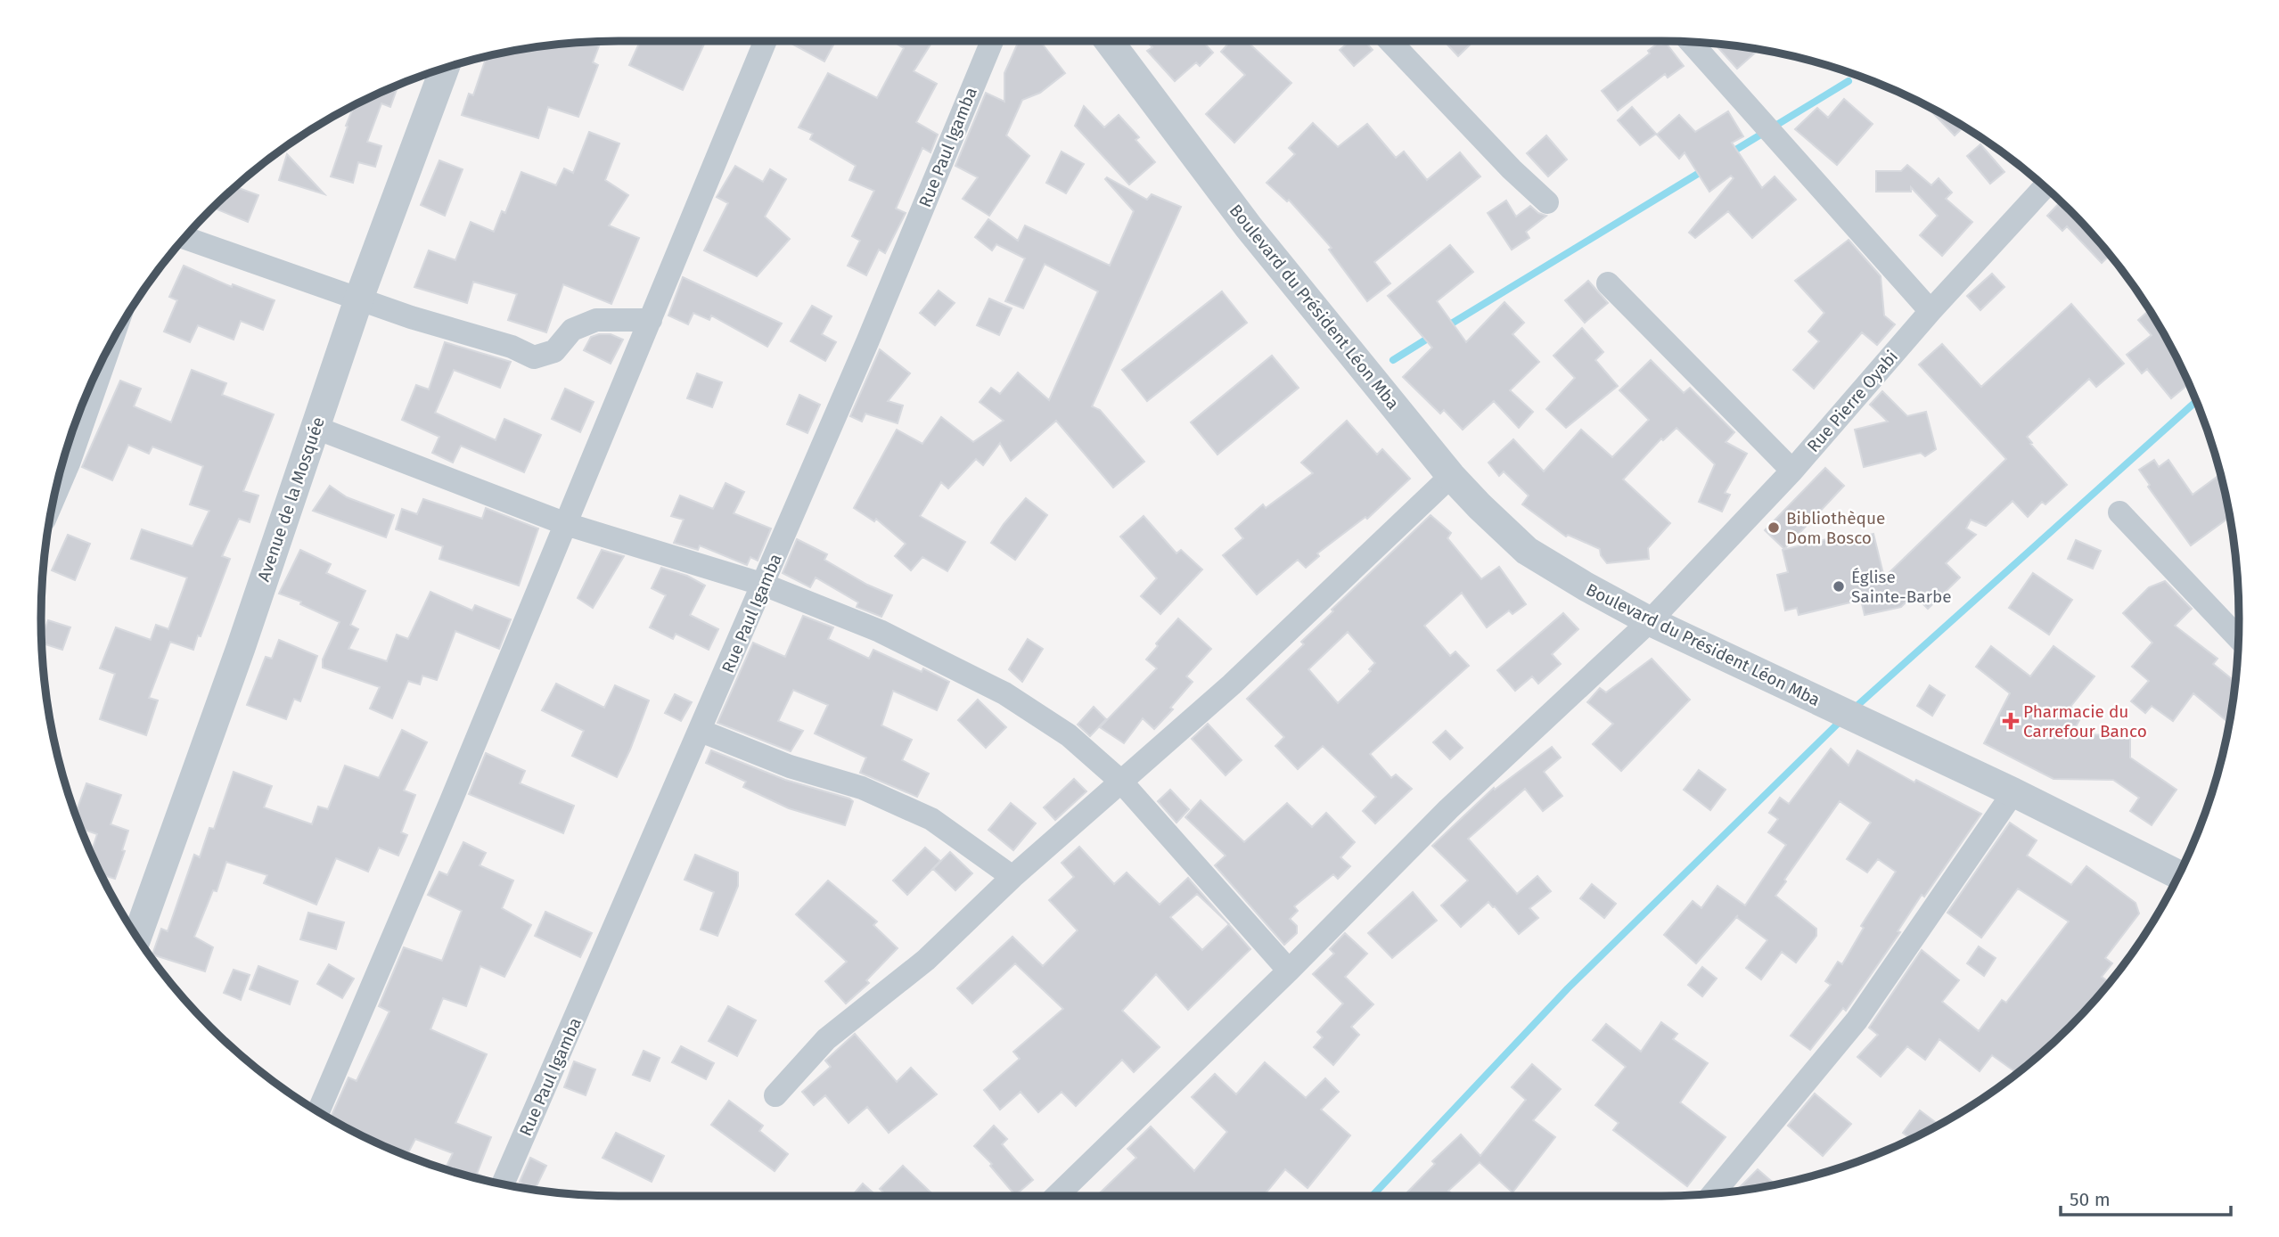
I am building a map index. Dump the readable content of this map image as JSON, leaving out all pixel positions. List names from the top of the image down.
{
  "streets": {
    "street": [
      "Rue Paul Igamba",
      "Boulevard du Président Léon Mba",
      "Rue Pierre Oyabi",
      "Avenue de la Mosquée"
    ]
  },
  "crossings": [
    ["Boulevard du Président Léon Mba", "Rue Pierre Oyabi"]
  ],
  "places": {
    "other": ["Bibliothèque Dom Bosco", "Église Sainte-Barbe"],
    "health": ["Pharmacie du Carrefour Banco"]
  },
  "scale_bar": "50 m"
}
